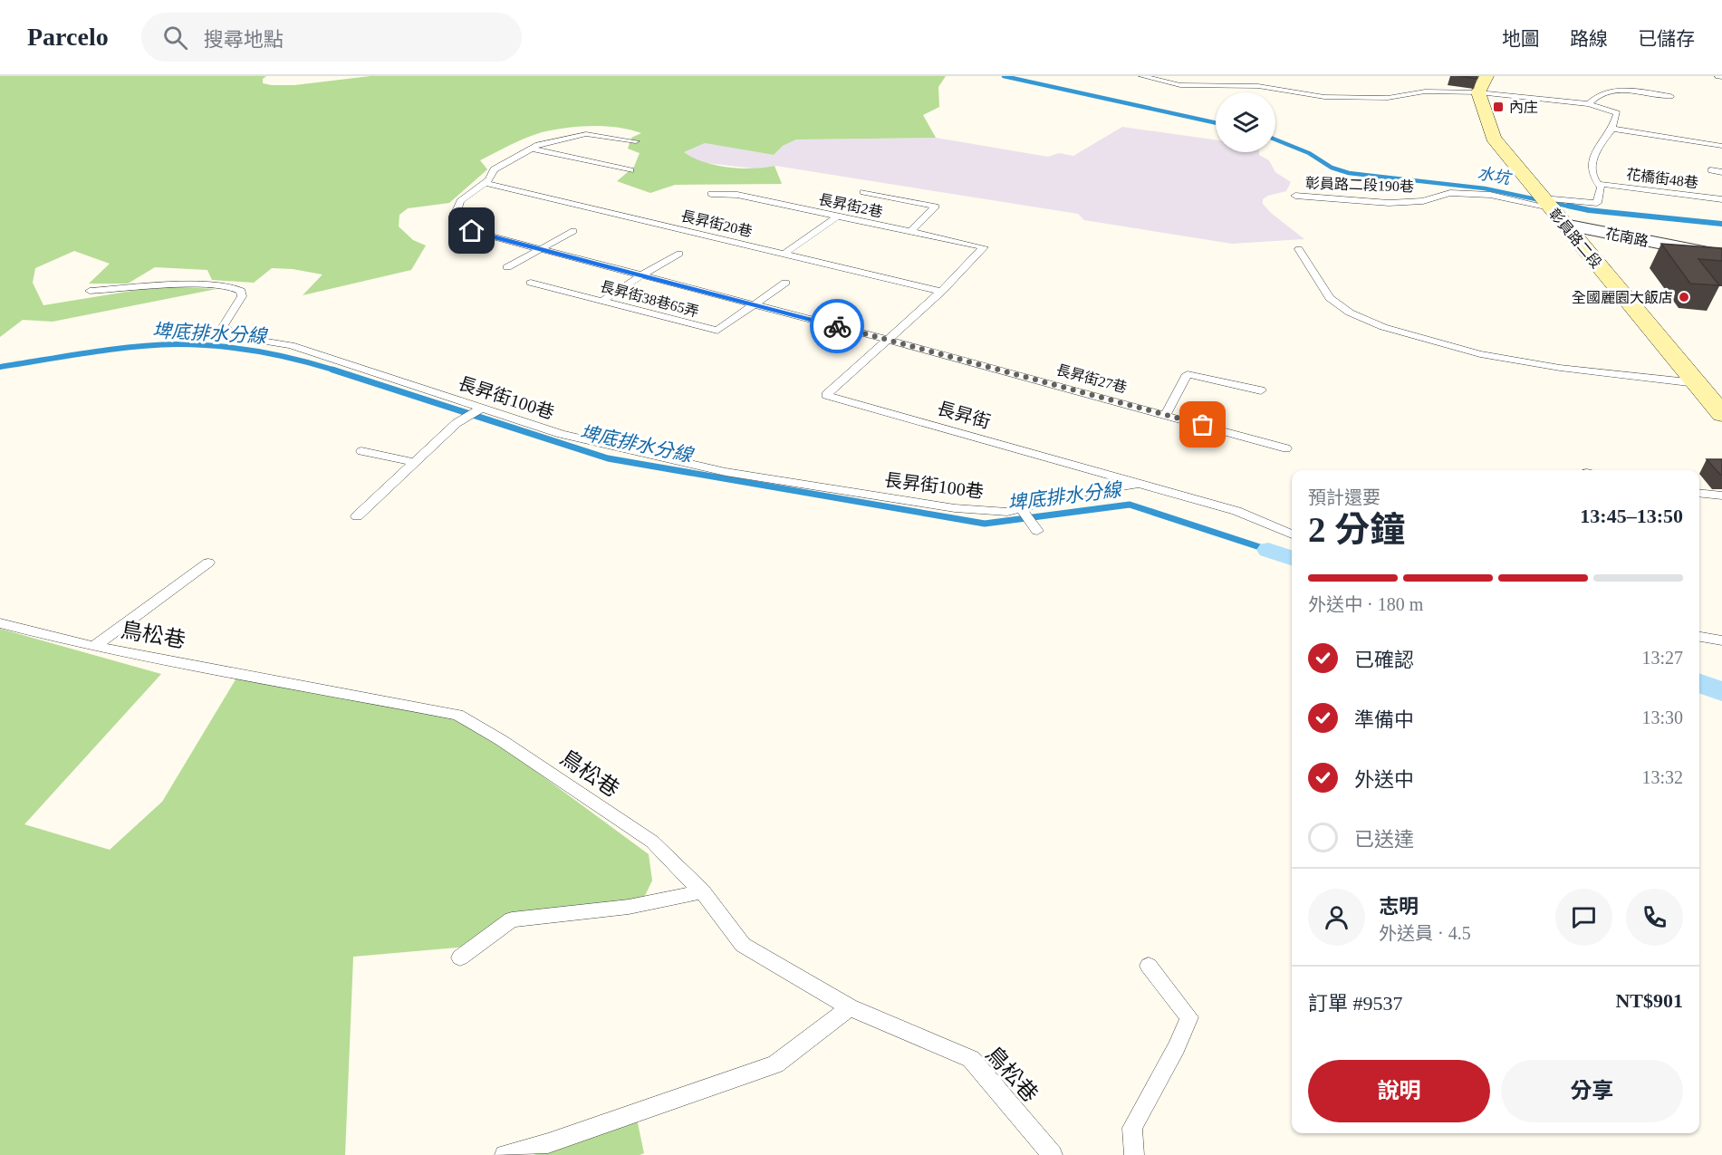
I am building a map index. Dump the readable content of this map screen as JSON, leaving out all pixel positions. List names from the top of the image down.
{
  "streets": {
    "main road": ["彰員路二段"],
    "street": ["花南路"],
    "lane": [
      "花橋街48巷",
      "彰員路二段190巷",
      "長昇街2巷",
      "長昇街20巷",
      "長昇街38巷65弄",
      "長昇街27巷",
      "長昇街100巷",
      "長昇街",
      "鳥松巷"
    ]
  },
  "crossings": [
    ["花橋街48巷", "彰員路二段190巷"],
    ["彰員路二段190巷", "彰員路二段"],
    ["長昇街2巷", "長昇街"],
    ["長昇街20巷", "長昇街27巷"],
    ["長昇街20巷", "長昇街"],
    ["花南路", "彰員路二段"],
    ["長昇街38巷65弄", "長昇街27巷"],
    ["長昇街27巷", "長昇街"],
    ["長昇街100巷", "長昇街"]
  ],
  "water": ["水坑", "埤底排水分線"],
  "places": {
    "transit": ["內庄"],
    "other": ["全國麗園大飯店"]
  },
  "page": {
    "header": "Parcelo",
    "search": "搜尋地點",
    "nav": ["地圖", "路線", "已儲存"],
    "heading": ["2 分鐘", "預計還要", "13:45–13:50"],
    "panel": [
      "志明",
      "外送員 · 4.5",
      "訂單 #9537",
      "NT$901"
    ],
    "bar": "外送中 · 180 m",
    "list": [
      ["已確認", "13:27"],
      ["準備中", "13:30"],
      ["外送中", "13:32"],
      "已送達"
    ],
    "buttons": ["說明", "分享"]
  }
}
